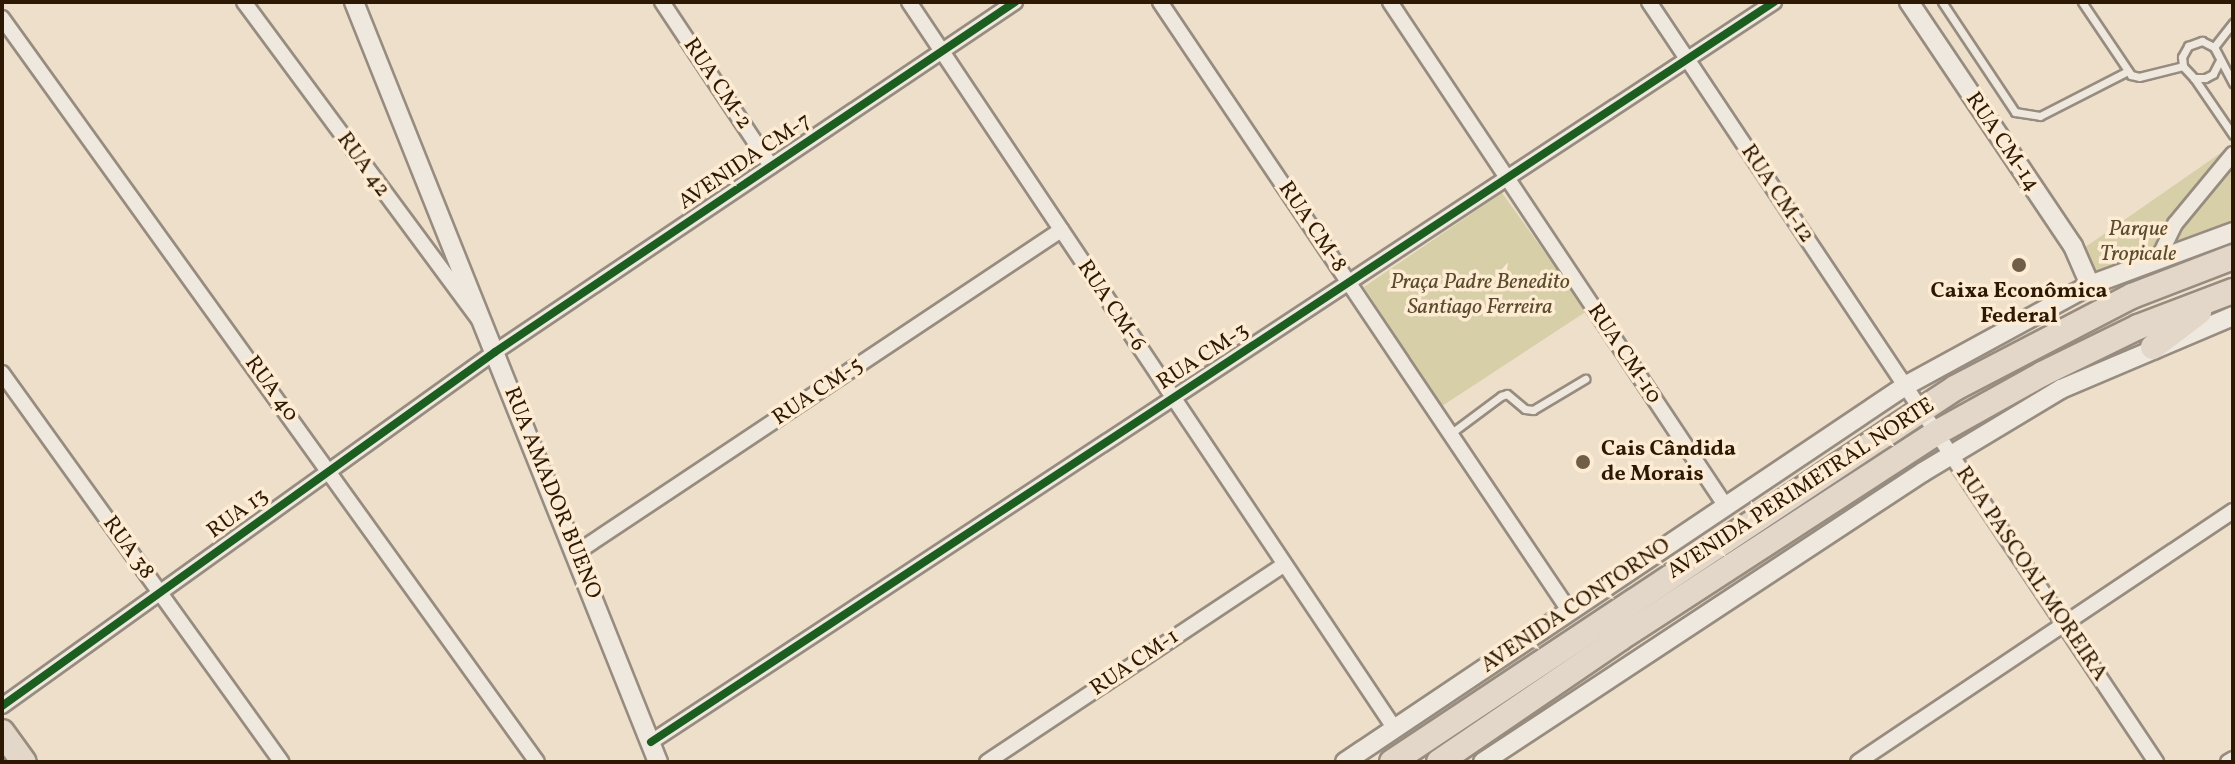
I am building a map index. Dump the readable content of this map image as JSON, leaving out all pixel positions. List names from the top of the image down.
{
  "streets": {
    "highway": ["AVENIDA PERIMETRAL NORTE"],
    "street": [
      "RUA CM-2",
      "RUA CM-14",
      "AVENIDA CM-7",
      "RUA 42",
      "RUA CM-12",
      "RUA CM-8",
      "RUA CM-6",
      "RUA CM-10",
      "RUA CM-3",
      "RUA 40",
      "RUA CM-5",
      "RUA AMADOR BUENO",
      "RUA 13",
      "RUA 38",
      "RUA PASCOAL MOREIRA",
      "AVENIDA CONTORNO",
      "RUA CM-1"
    ]
  },
  "crossings": [
    ["RUA CM-2", "AVENIDA CM-7"],
    ["RUA CM-14", "AVENIDA CONTORNO"],
    ["AVENIDA CM-7", "RUA CM-6"],
    ["AVENIDA CM-7", "RUA AMADOR BUENO"],
    ["AVENIDA CM-7", "RUA 13"],
    ["RUA 42", "RUA AMADOR BUENO"],
    ["RUA CM-12", "RUA CM-3"],
    ["RUA CM-12", "RUA PASCOAL MOREIRA"],
    ["RUA CM-12", "AVENIDA CONTORNO"],
    ["RUA CM-8", "RUA CM-3"],
    ["RUA CM-8", "AVENIDA CONTORNO"],
    ["RUA CM-6", "RUA CM-3"],
    ["RUA CM-6", "RUA CM-5"],
    ["RUA CM-6", "AVENIDA CONTORNO"],
    ["RUA CM-6", "RUA CM-1"],
    ["RUA CM-10", "RUA CM-3"],
    ["RUA CM-10", "AVENIDA CONTORNO"],
    ["RUA CM-3", "RUA AMADOR BUENO"],
    ["RUA 40", "RUA 13"],
    ["RUA CM-5", "RUA AMADOR BUENO"],
    ["AVENIDA PERIMETRAL NORTE", "RUA PASCOAL MOREIRA"],
    ["RUA AMADOR BUENO", "RUA 13"],
    ["RUA 13", "RUA 38"],
    ["RUA PASCOAL MOREIRA", "AVENIDA CONTORNO"]
  ],
  "parks": ["Parque Tropicale", "Praça Padre Benedito Santiago Ferreira"],
  "places": ["Caixa Econômica Federal", "Cais Cândida de Morais"]
}
